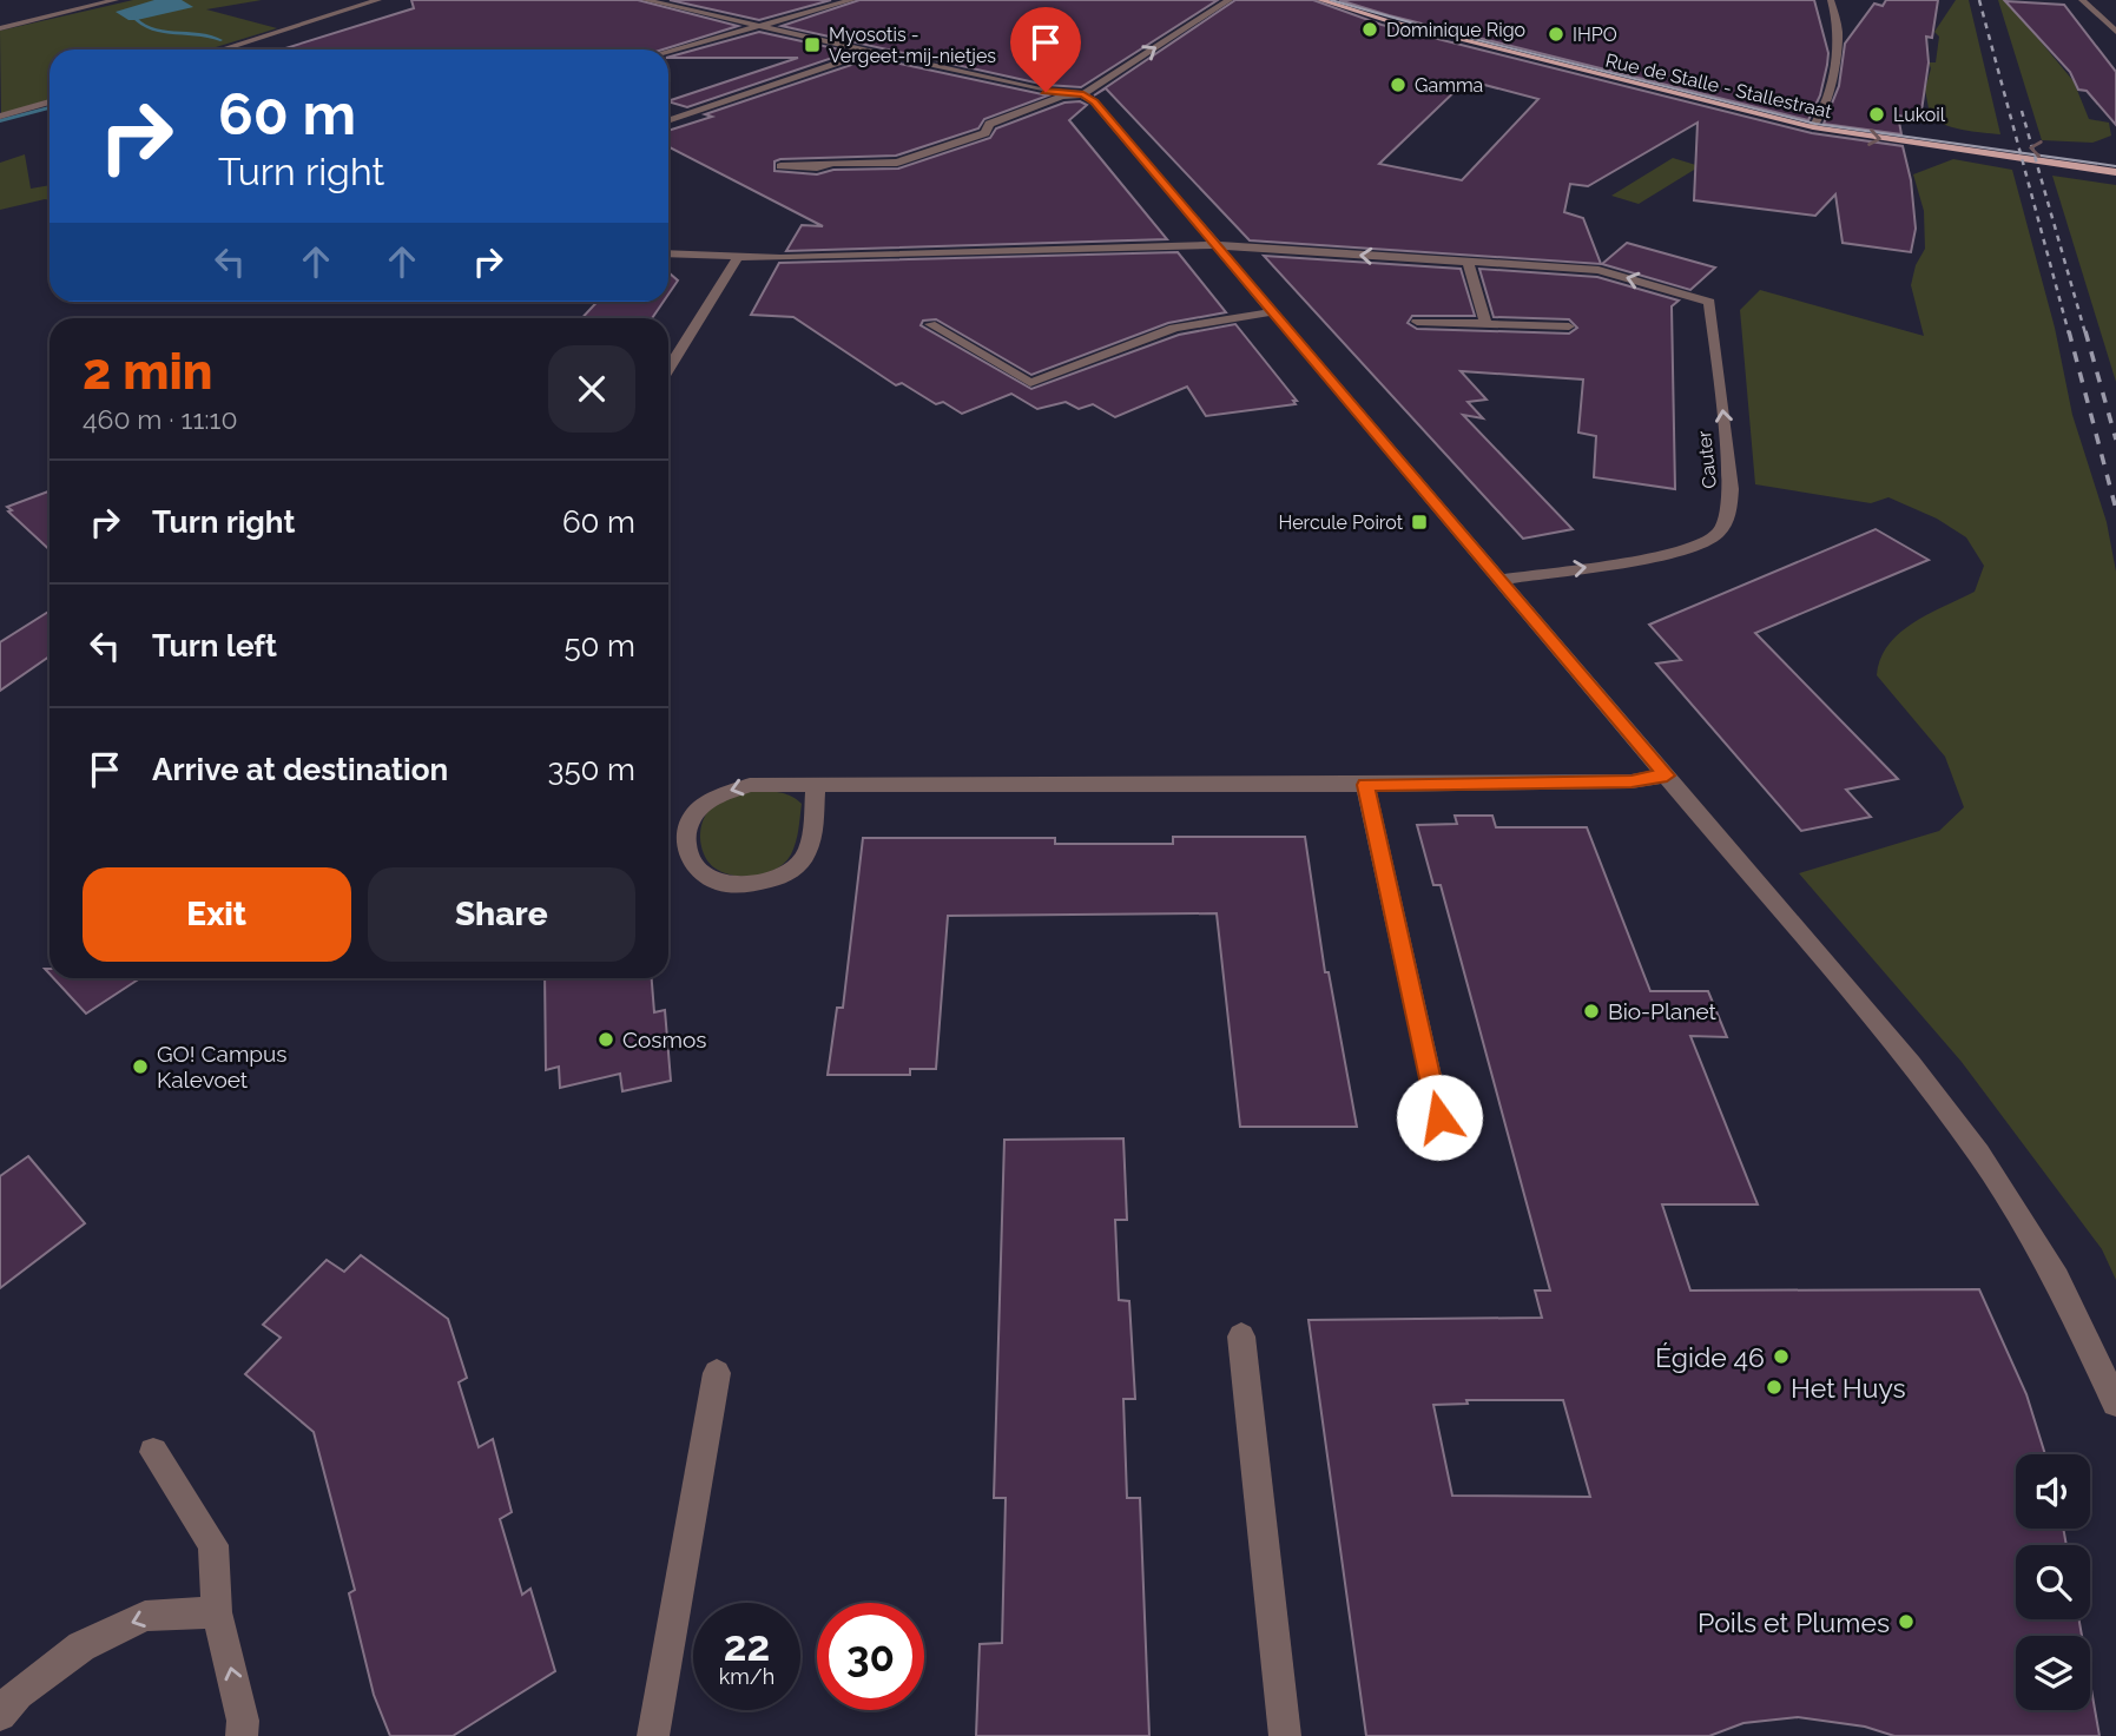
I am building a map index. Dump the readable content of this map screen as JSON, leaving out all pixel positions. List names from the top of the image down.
{
  "streets": {
    "main road": ["Rue de Stalle - Stallestraat"],
    "street": ["Cauter"]
  },
  "places": {
    "other": [
      "Dominique Rigo",
      "IHPO",
      "Gamma",
      "Lukoil",
      "Bio-Planet",
      "Cosmos",
      "GO! Campus Kalevoet",
      "Égide 46",
      "Het Huys",
      "Poils et Plumes"
    ],
    "transit": ["Myosotis - Vergeet-mij-nietjes", "Hercule Poirot"]
  },
  "page": {
    "turn": ["60 m", "Turn right"],
    "heading": ["2 min", "460 m · 11:10"],
    "list": [
      {
        "name": "Turn right",
        "value": "60 m"
      },
      {
        "name": "Turn left",
        "value": "50 m"
      },
      {
        "name": "Arrive at destination",
        "value": "350 m"
      }
    ],
    "buttons": ["Exit", "Share"],
    "speed": "22 km/h",
    "limit": "30"
  }
}
